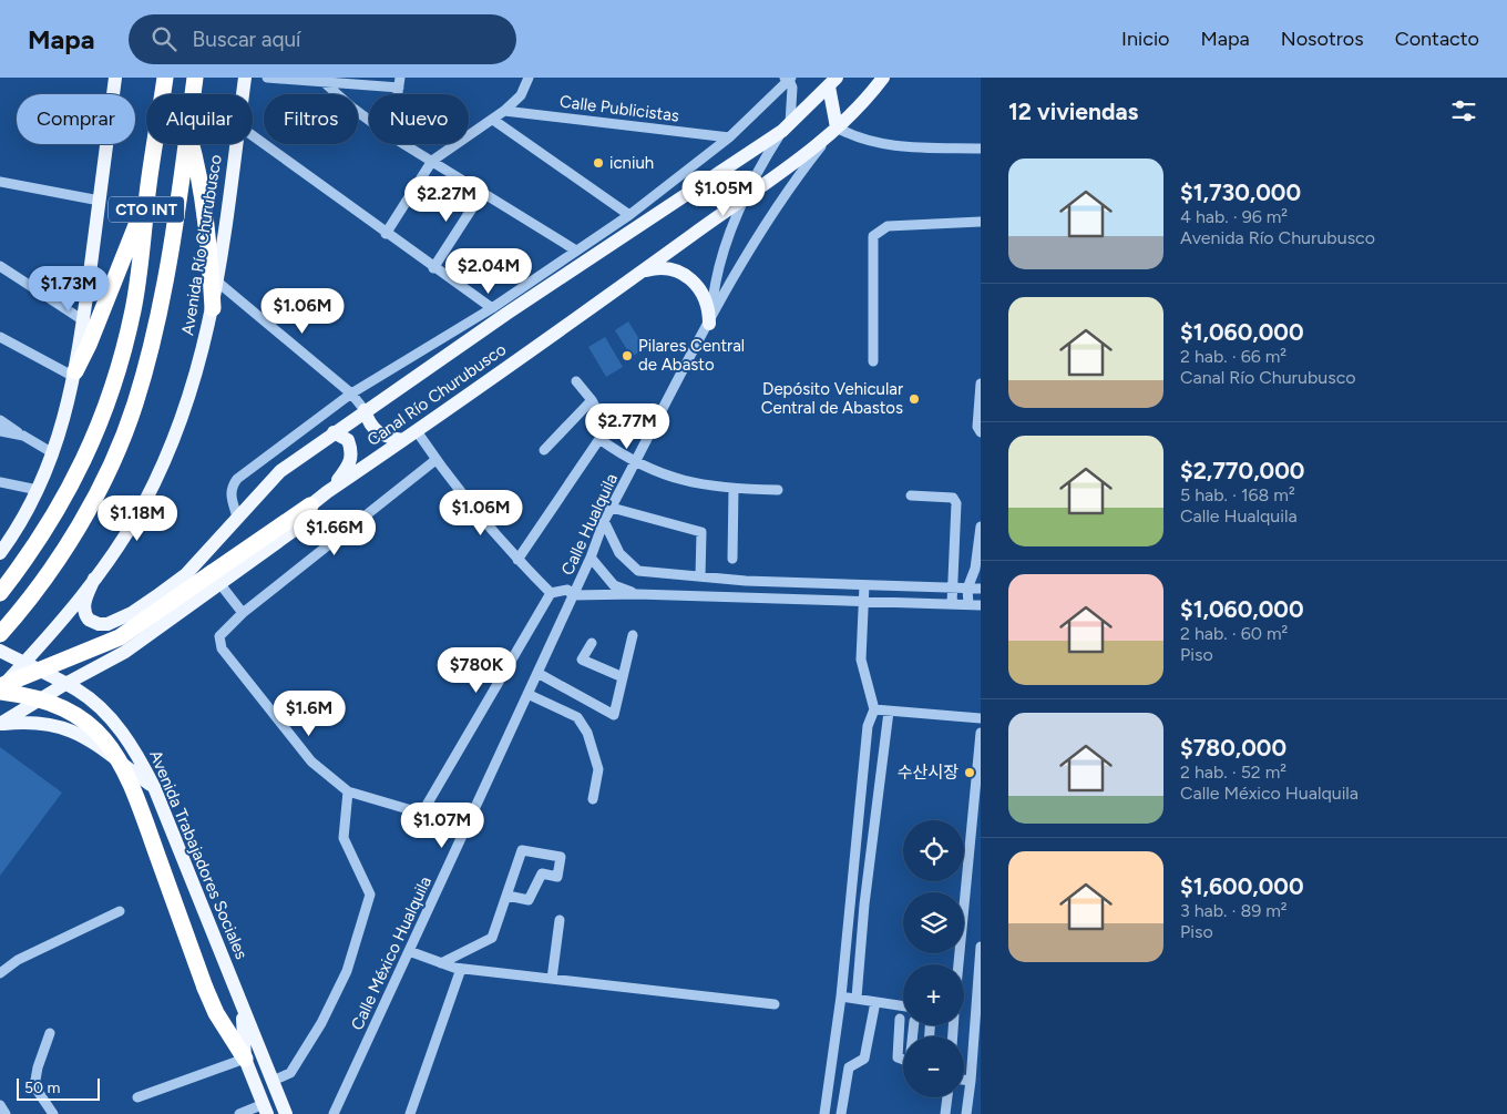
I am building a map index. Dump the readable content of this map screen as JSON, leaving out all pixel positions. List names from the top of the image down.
{
  "streets": {
    "highway": ["CTO INT"],
    "main road": ["Avenida Río Churubusco", "Canal Río Churubusco", "Avenida Trabajadores Sociales"],
    "street": ["Calle Publicistas", "Calle Hualquila", "Calle México Hualquila"]
  },
  "crossings": [
    ["Avenida Río Churubusco", "Canal Río Churubusco"],
    ["Avenida Río Churubusco", "Avenida Trabajadores Sociales"],
    ["Canal Río Churubusco", "Calle Hualquila"],
    ["Calle Hualquila", "Calle México Hualquila"]
  ],
  "places": [
    "icniuh",
    "Pilares Central de Abasto",
    "Depósito Vehicular Central de Abastos",
    "수산시장"
  ],
  "scale_bar": "50 m",
  "page": {
    "header": "Mapa",
    "search": "Buscar aquí",
    "nav": [
      "Inicio",
      "Mapa",
      "Nosotros",
      "Contacto"
    ],
    "heading": "12 viviendas",
    "chip": [
      "Comprar",
      "Alquilar",
      "Filtros",
      "Nuevo"
    ],
    "list": [
      {
        "name": "$1,730,000",
        "note": "4 hab. · 96 m² · Avenida Río Churubusco"
      },
      {
        "name": "$1,060,000",
        "note": "2 hab. · 66 m² · Canal Río Churubusco"
      },
      {
        "name": "$2,770,000",
        "note": "5 hab. · 168 m² · Calle Hualquila"
      },
      {
        "name": "$1,060,000",
        "note": "2 hab. · 60 m² · Piso"
      },
      {
        "name": "$780,000",
        "note": "2 hab. · 52 m² · Calle México Hualquila"
      },
      {
        "name": "$1,600,000",
        "note": "3 hab. · 89 m² · Piso"
      }
    ],
    "price": [
      "$1.05M",
      "$2.27M",
      "$2.04M",
      "$1.73M",
      "$1.06M",
      "$2.77M",
      "$1.06M",
      "$1.18M",
      "$1.66M",
      "$780K",
      "$1.6M",
      "$1.07M"
    ],
    "map_buttons": ["+", "−"],
    "scale": "50 m"
  }
}
